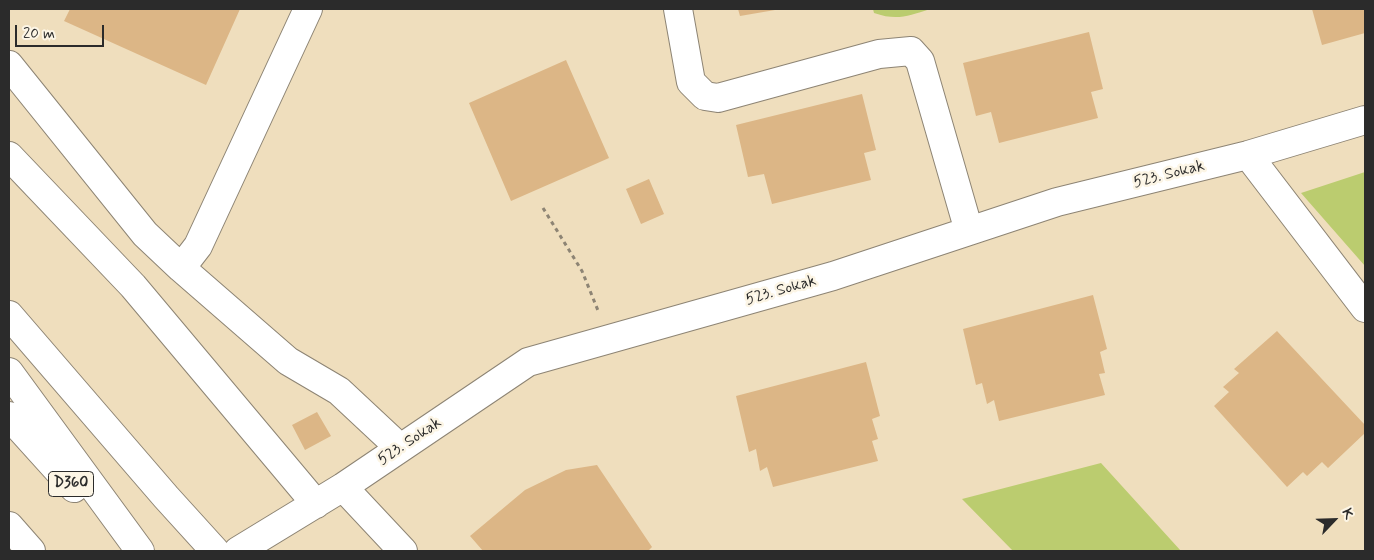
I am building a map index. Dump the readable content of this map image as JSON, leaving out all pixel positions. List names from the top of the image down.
{
  "streets": {
    "main road": ["523. Sokak", "D360"]
  },
  "scale_bar": "20 m",
  "north": "top right"
}
